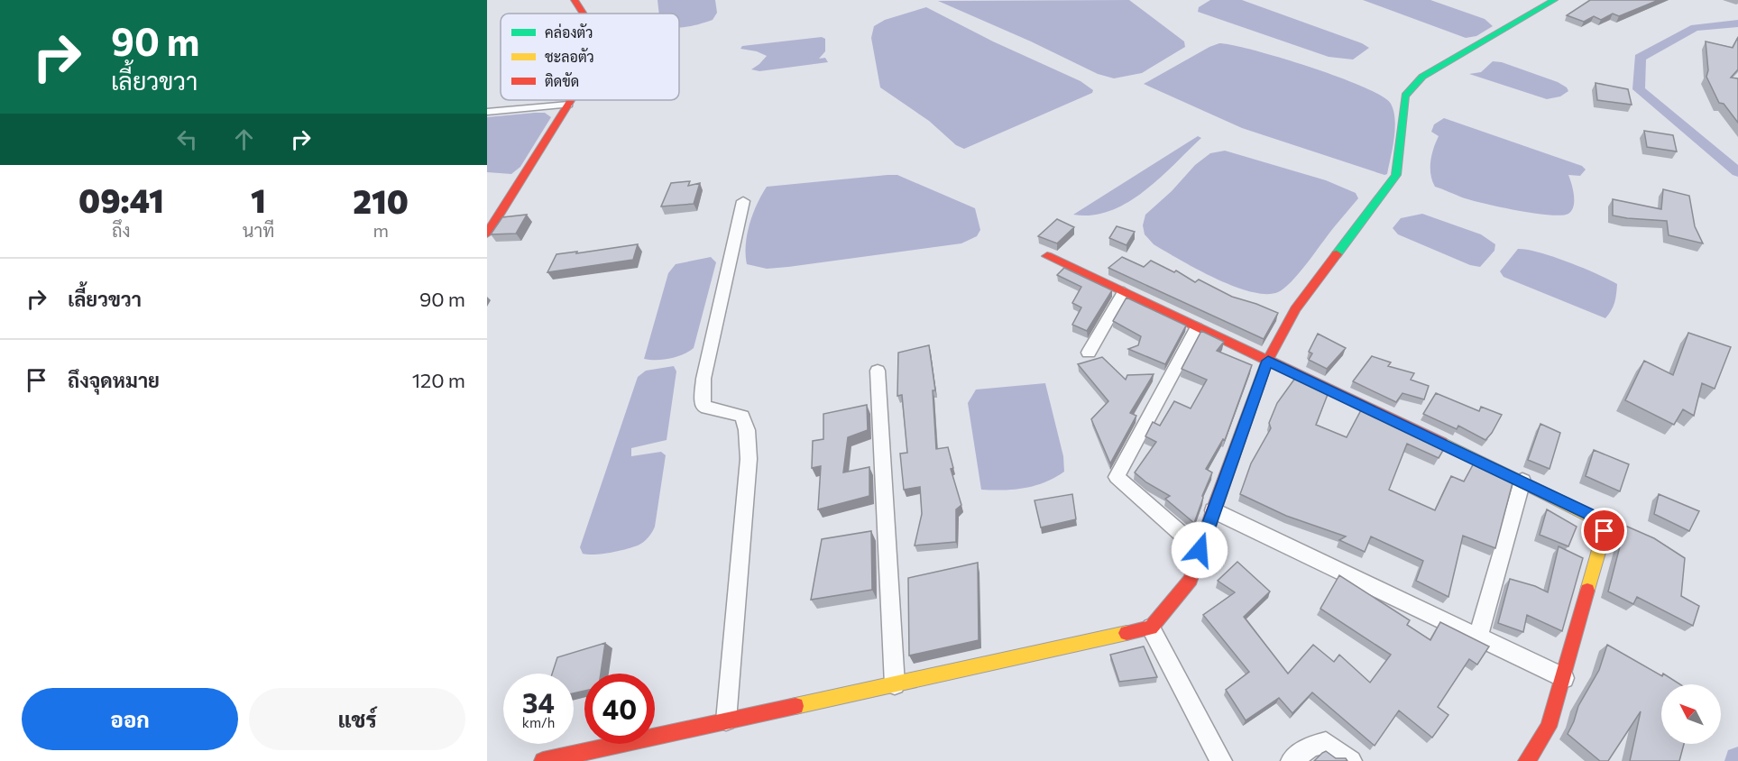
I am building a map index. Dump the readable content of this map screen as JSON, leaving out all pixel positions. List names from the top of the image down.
{
  "legend": ["คล่องตัว", "ชะลอตัว", "ติดขัด"],
  "north": "top left",
  "page": {
    "turn": ["90 m", "เลี้ยวขวา"],
    "eta": [
      "09:41",
      "ถึง",
      "1",
      "นาที",
      "210",
      "m"
    ],
    "list": [
      {
        "name": "เลี้ยวขวา",
        "value": "90 m"
      },
      {
        "name": "ถึงจุดหมาย",
        "value": "120 m"
      }
    ],
    "speed": "34 km/h",
    "limit": "40",
    "buttons": ["ออก", "แชร์"]
  }
}
